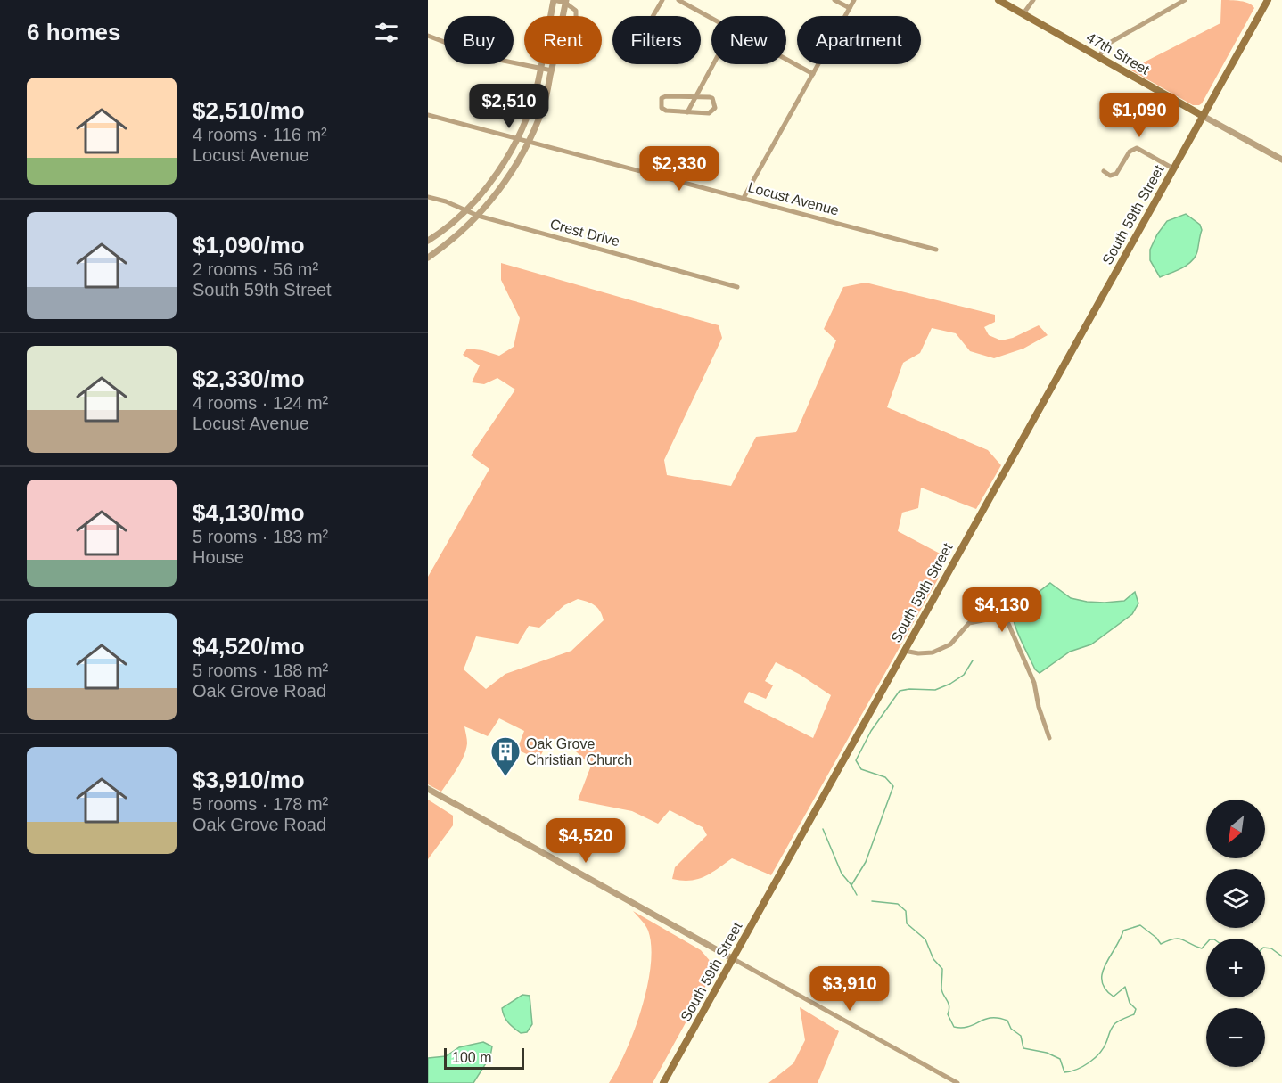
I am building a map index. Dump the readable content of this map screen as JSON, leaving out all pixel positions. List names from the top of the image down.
{
  "streets": {
    "main road": ["47th Street", "South 59th Street"],
    "street": ["Locust Avenue", "Crest Drive"]
  },
  "crossings": [
    ["47th Street", "South 59th Street"]
  ],
  "places": {
    "building": ["Oak Grove Christian Church"]
  },
  "scale_bar": "100 m",
  "north": "bottom left",
  "page": {
    "heading": "6 homes",
    "chip": [
      "Buy",
      "Rent",
      "Filters",
      "New",
      "Apartment"
    ],
    "list": [
      {
        "name": "$2,510/mo",
        "note": "4 rooms · 116 m² · Locust Avenue"
      },
      {
        "name": "$1,090/mo",
        "note": "2 rooms · 56 m² · South 59th Street"
      },
      {
        "name": "$2,330/mo",
        "note": "4 rooms · 124 m² · Locust Avenue"
      },
      {
        "name": "$4,130/mo",
        "note": "5 rooms · 183 m² · House"
      },
      {
        "name": "$4,520/mo",
        "note": "5 rooms · 188 m² · Oak Grove Road"
      },
      {
        "name": "$3,910/mo",
        "note": "5 rooms · 178 m² · Oak Grove Road"
      }
    ],
    "price": [
      "$2,510",
      "$1,090",
      "$2,330",
      "$4,130",
      "$4,520",
      "$3,910"
    ],
    "map_buttons": ["+", "−"],
    "scale": "100 m"
  }
}
